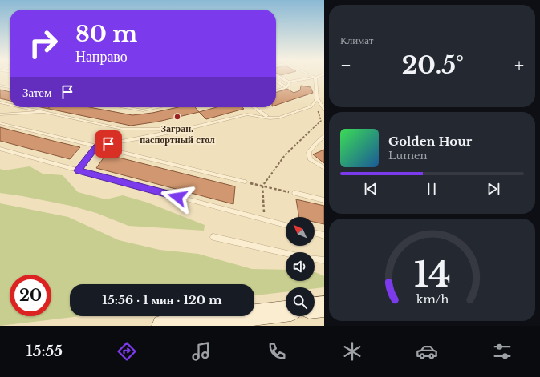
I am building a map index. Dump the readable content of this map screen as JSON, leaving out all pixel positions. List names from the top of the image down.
{
  "places": ["Загран. паспортный стол"],
  "north": "top left",
  "page": {
    "tile": "Климат",
    "turn": ["80 m", "Направо"],
    "heat": ["−", "20.5°", "+"],
    "then": "Затем",
    "song": ["Golden Hour", "Lumen"],
    "limit": "20",
    "trip": "15:56 · 1 мин · 120 m",
    "tabs": "15:55",
    "gauge": ["14", "km/h"]
  }
}
